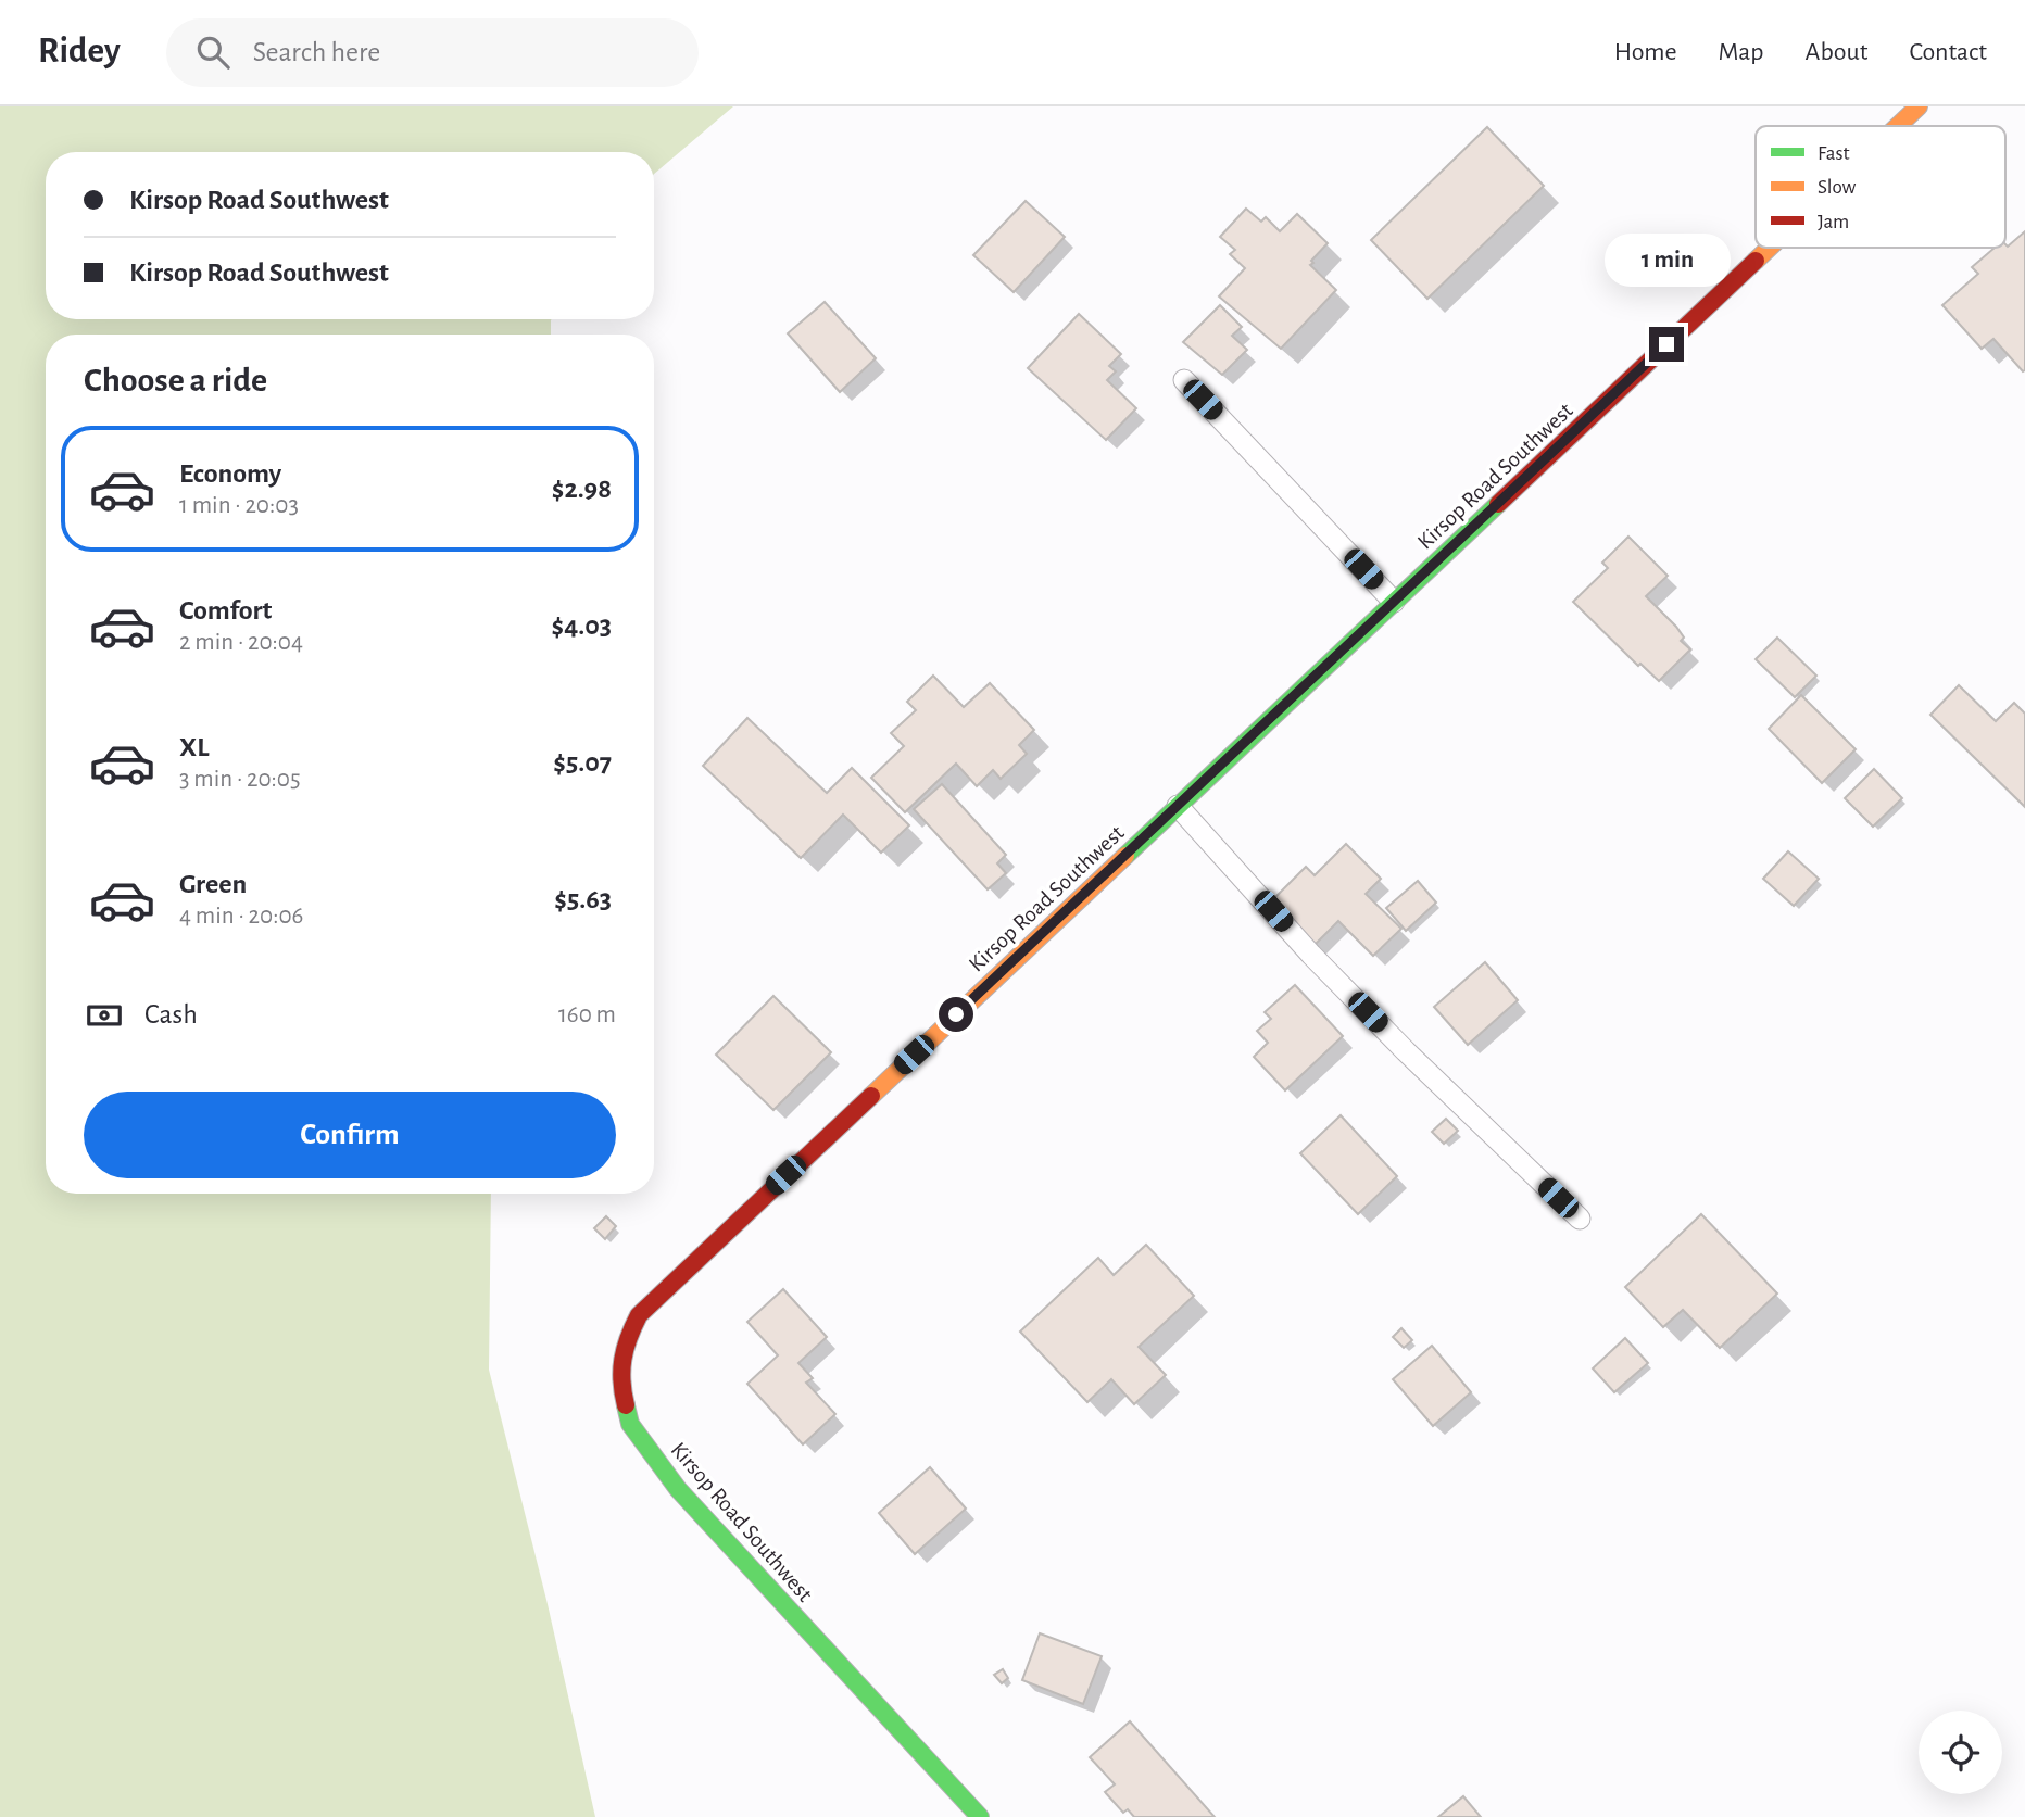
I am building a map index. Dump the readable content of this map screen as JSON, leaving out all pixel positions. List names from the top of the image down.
{
  "streets": {
    "street": ["Kirsop Road Southwest"]
  },
  "legend": ["Fast", "Slow", "Jam"],
  "page": {
    "header": "Ridey",
    "search": "Search here",
    "nav": [
      "Home",
      "Map",
      "About",
      "Contact"
    ],
    "banner": ["Kirsop Road Southwest", "Kirsop Road Southwest"],
    "bubble": "1 min",
    "heading": "Choose a ride",
    "list": [
      {
        "name": "Economy",
        "note": "1 min · 20:03",
        "value": "$2.98"
      },
      {
        "name": "Comfort",
        "note": "2 min · 20:04",
        "value": "$4.03"
      },
      {
        "name": "XL",
        "note": "3 min · 20:05",
        "value": "$5.07"
      },
      {
        "name": "Green",
        "note": "4 min · 20:06",
        "value": "$5.63"
      }
    ],
    "pay": ["Cash", "160 m"],
    "buttons": "Confirm"
  }
}
